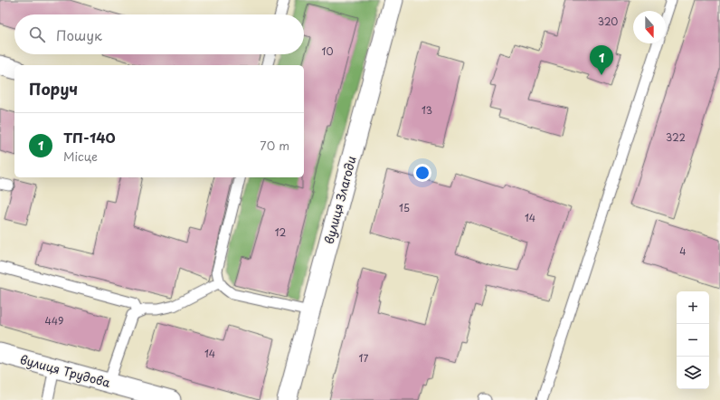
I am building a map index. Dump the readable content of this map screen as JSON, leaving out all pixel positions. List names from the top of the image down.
{
  "streets": {
    "street": ["вулиця Злагоди", "вулиця Трудова"]
  },
  "house_numbers": [
    "320",
    "10",
    "13",
    "322",
    "15",
    "14",
    "12",
    "4",
    "449",
    "14",
    "17"
  ],
  "north": "bottom",
  "page": {
    "search": "Пошук",
    "pins": "1",
    "heading": "Поруч",
    "list": [
      {
        "mark": "1",
        "name": "ТП-140",
        "note": "Місце",
        "value": "70 m"
      }
    ],
    "map_buttons": ["+", "−"]
  }
}
